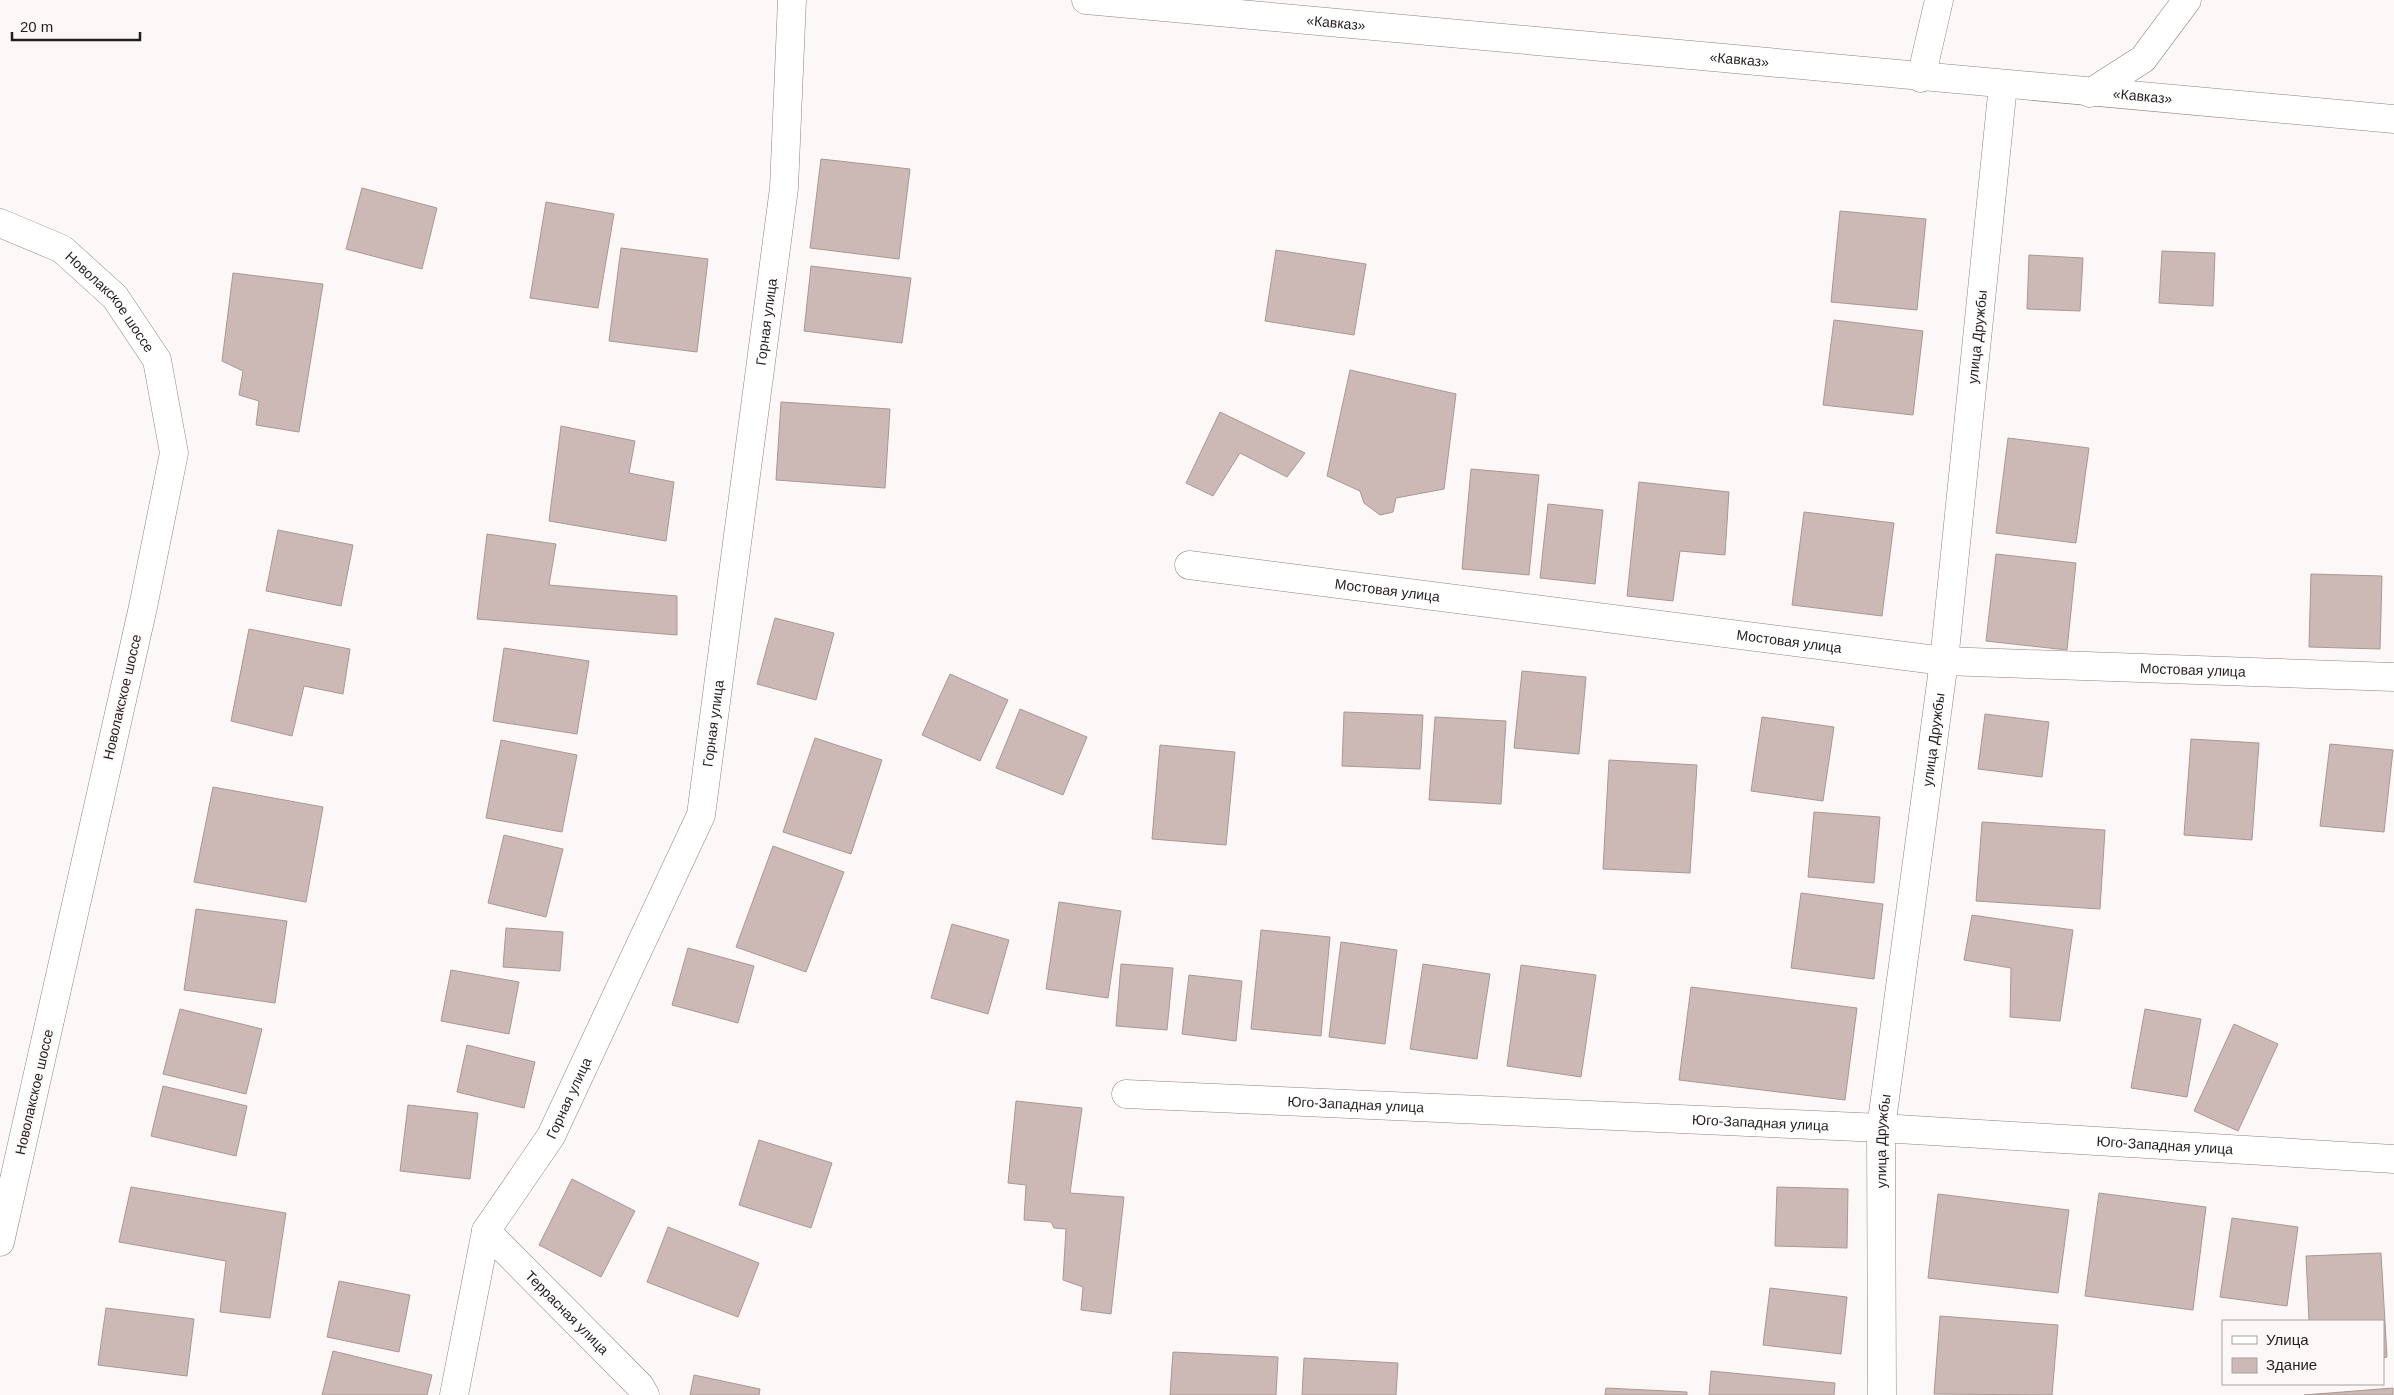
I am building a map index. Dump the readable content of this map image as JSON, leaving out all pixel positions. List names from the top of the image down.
{
  "streets": {
    "main road": [
      "«Кавказ»",
      "Новолакское шоссе",
      "Горная улица",
      "улица Дружбы",
      "Мостовая улица",
      "Юго-Западная улица",
      "Террасная улица"
    ]
  },
  "crossings": [
    ["«Кавказ»", "улица Дружбы"],
    ["Горная улица", "Террасная улица"],
    ["улица Дружбы", "Мостовая улица"],
    ["улица Дружбы", "Юго-Западная улица"]
  ],
  "legend": ["Улица", "Здание"],
  "scale_bar": "20 m"
}
